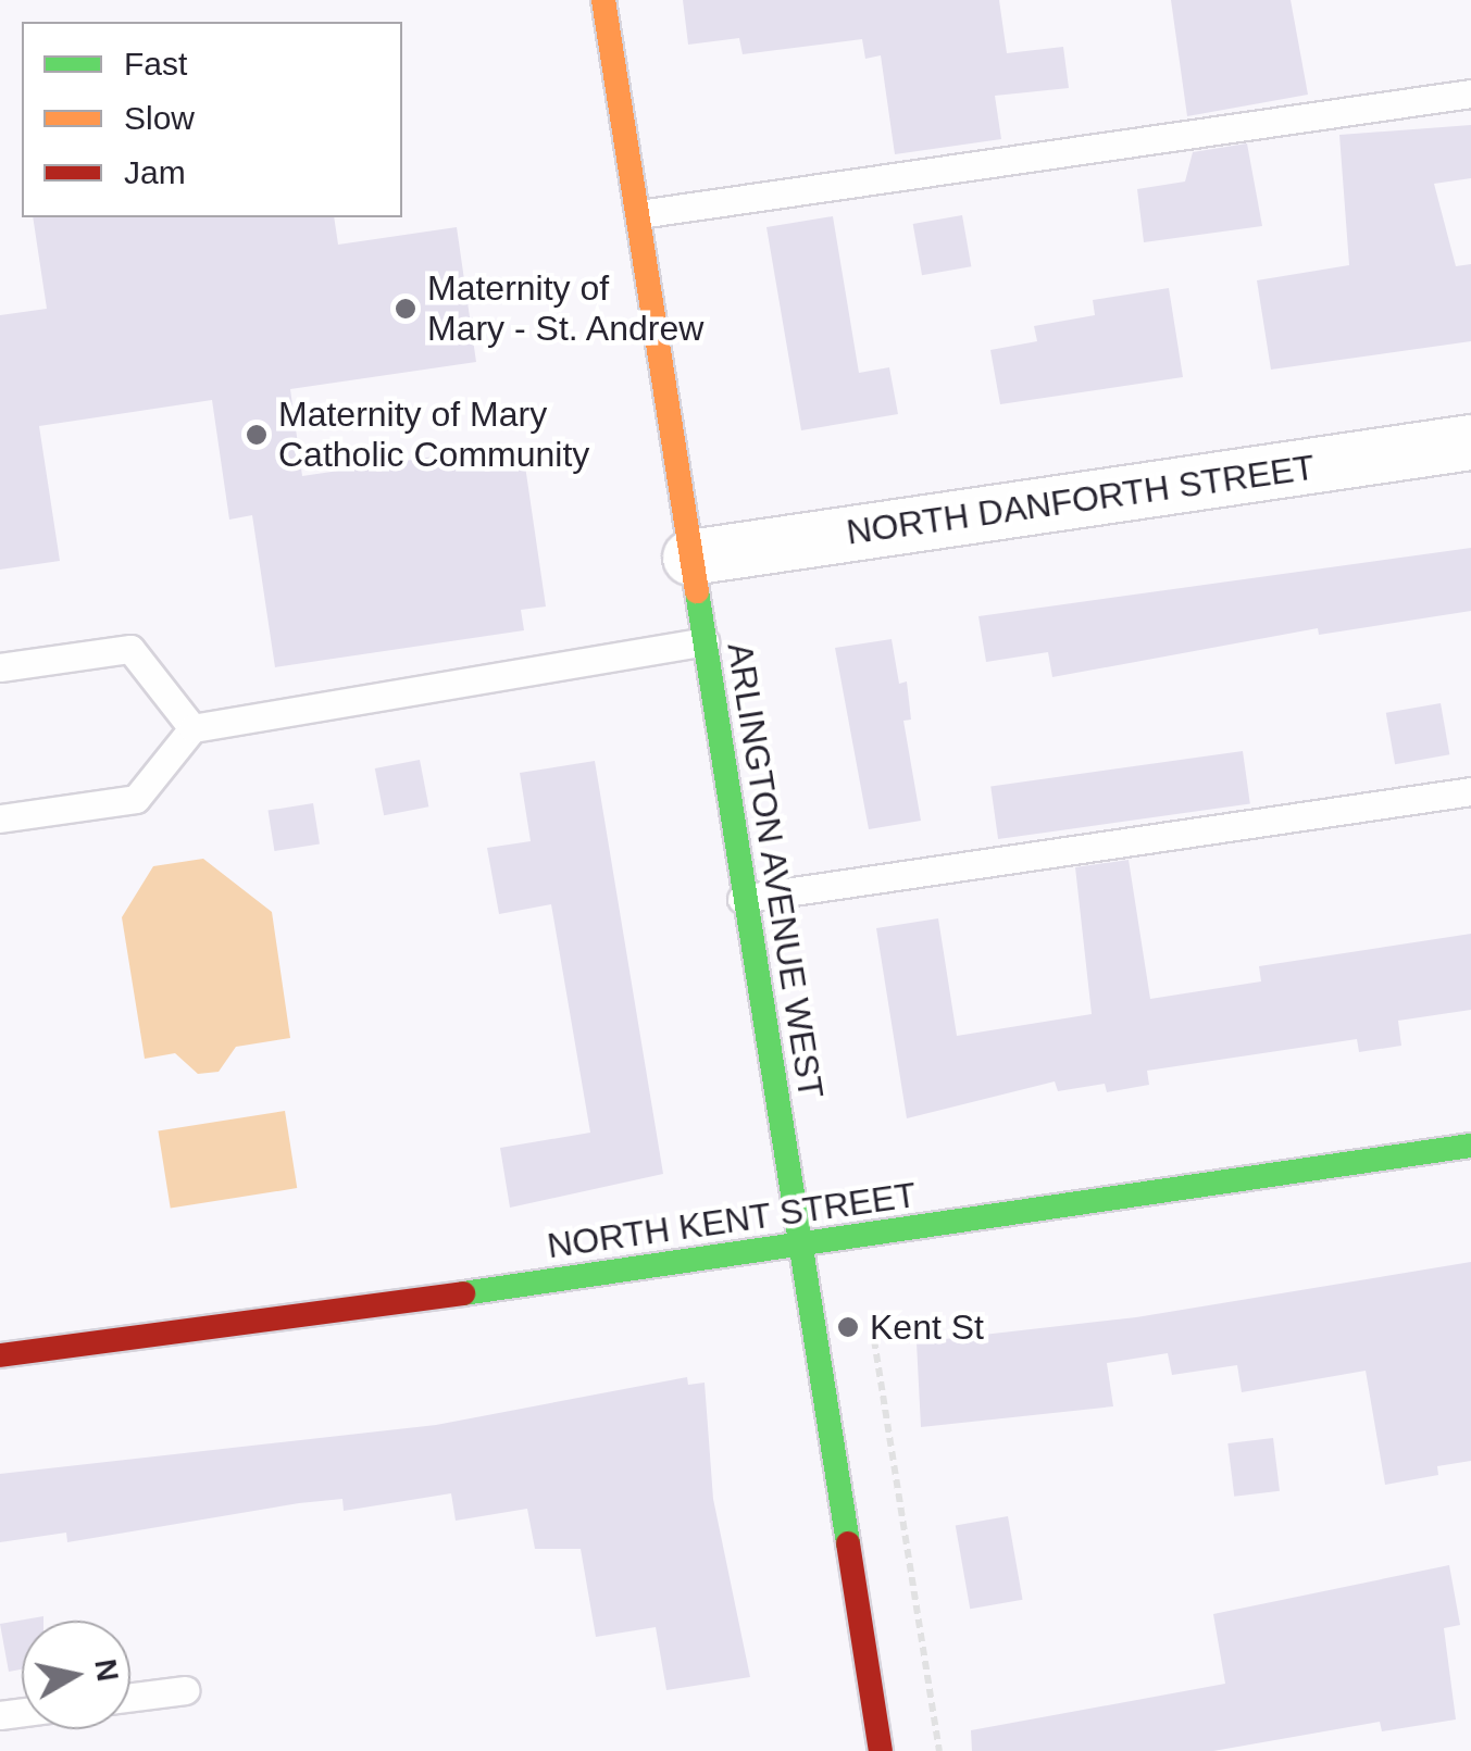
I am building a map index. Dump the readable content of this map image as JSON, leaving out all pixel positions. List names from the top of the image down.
{
  "streets": {
    "street": ["NORTH DANFORTH STREET", "ARLINGTON AVENUE WEST", "NORTH KENT STREET"]
  },
  "crossings": [
    ["NORTH DANFORTH STREET", "ARLINGTON AVENUE WEST"],
    ["ARLINGTON AVENUE WEST", "NORTH KENT STREET"]
  ],
  "places": ["Maternity of Mary - St. Andrew", "Maternity of Mary Catholic Community", "Kent St"],
  "legend": ["Fast", "Slow", "Jam"],
  "north": "right"
}
